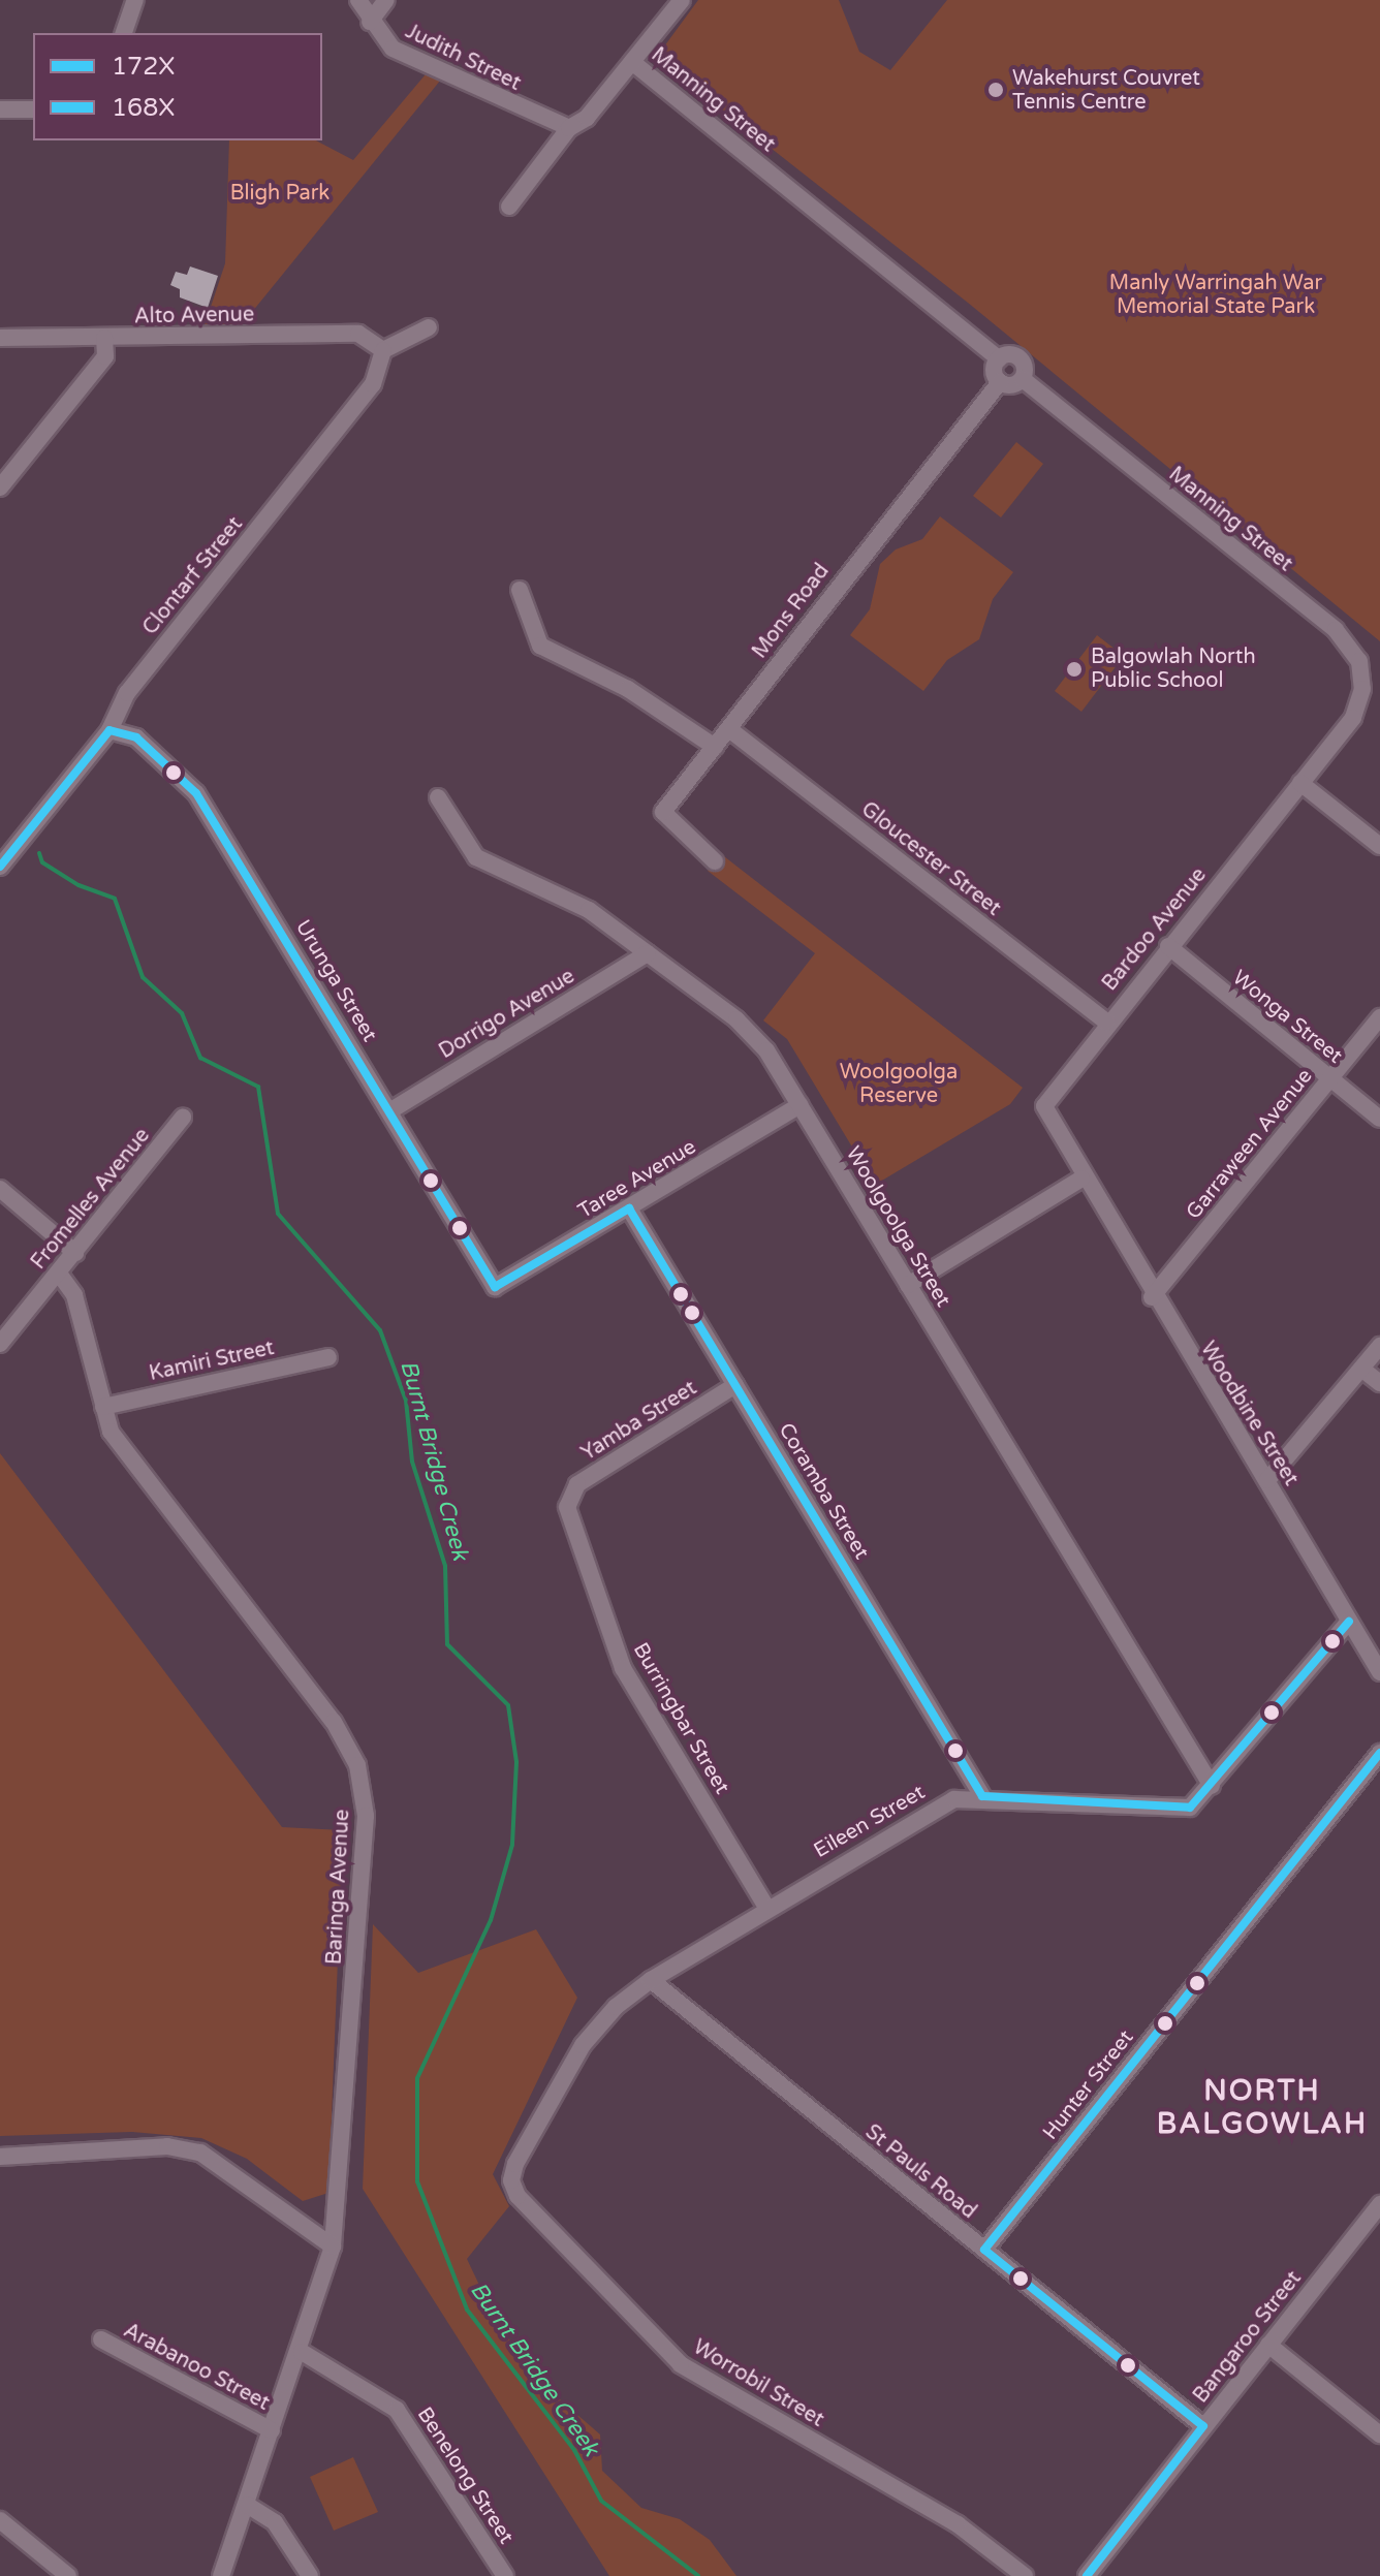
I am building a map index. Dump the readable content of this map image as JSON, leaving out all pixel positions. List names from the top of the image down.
{
  "streets": {
    "street": [
      "Judith Street",
      "Manning Street",
      "Alto Avenue",
      "Clontarf Street",
      "Mons Road",
      "Gloucester Street",
      "Bardoo Avenue",
      "Urunga Street",
      "Dorrigo Avenue",
      "Wonga Street",
      "Garraween Avenue",
      "Taree Avenue",
      "Fromelles Avenue",
      "Woolgoolga Street",
      "Kamiri Street",
      "Woodbine Street",
      "Yamba Street",
      "Coramba Street",
      "Burringbar Street",
      "Eileen Street",
      "Baringa Avenue",
      "Hunter Street",
      "St Pauls Road",
      "Bangaroo Street",
      "Arabanoo Street",
      "Worrobil Street",
      "Benelong Street"
    ]
  },
  "crossings": [
    ["Manning Street", "Mons Road"],
    ["Manning Street", "Bardoo Avenue"],
    ["Alto Avenue", "Clontarf Street"],
    ["Clontarf Street", "Urunga Street"],
    ["Mons Road", "Gloucester Street"],
    ["Gloucester Street", "Bardoo Avenue"],
    ["Bardoo Avenue", "Wonga Street"],
    ["Bardoo Avenue", "Woodbine Street"],
    ["Urunga Street", "Dorrigo Avenue"],
    ["Urunga Street", "Taree Avenue"],
    ["Dorrigo Avenue", "Woolgoolga Street"],
    ["Wonga Street", "Garraween Avenue"],
    ["Garraween Avenue", "Woodbine Street"],
    ["Taree Avenue", "Woolgoolga Street"],
    ["Taree Avenue", "Coramba Street"],
    ["Fromelles Avenue", "Baringa Avenue"],
    ["Woolgoolga Street", "Eileen Street"],
    ["Kamiri Street", "Baringa Avenue"],
    ["Woodbine Street", "Eileen Street"],
    ["Yamba Street", "Coramba Street"],
    ["Yamba Street", "Burringbar Street"],
    ["Coramba Street", "Eileen Street"],
    ["Burringbar Street", "Eileen Street"],
    ["Eileen Street", "St Pauls Road"],
    ["Eileen Street", "Worrobil Street"],
    ["Baringa Avenue", "Arabanoo Street"],
    ["Baringa Avenue", "Benelong Street"],
    ["Hunter Street", "St Pauls Road"],
    ["St Pauls Road", "Bangaroo Street"]
  ],
  "districts": ["NORTH BALGOWLAH"],
  "water": ["Burnt Bridge Creek"],
  "parks": ["Bligh Park", "Manly Warringah War Memorial State Park", "Woolgoolga Reserve"],
  "places": ["Wakehurst Couvret Tennis Centre", "Balgowlah North Public School"],
  "lines": ["transit line 172X", "transit line 168X"],
  "legend": ["172X", "168X"]
}
